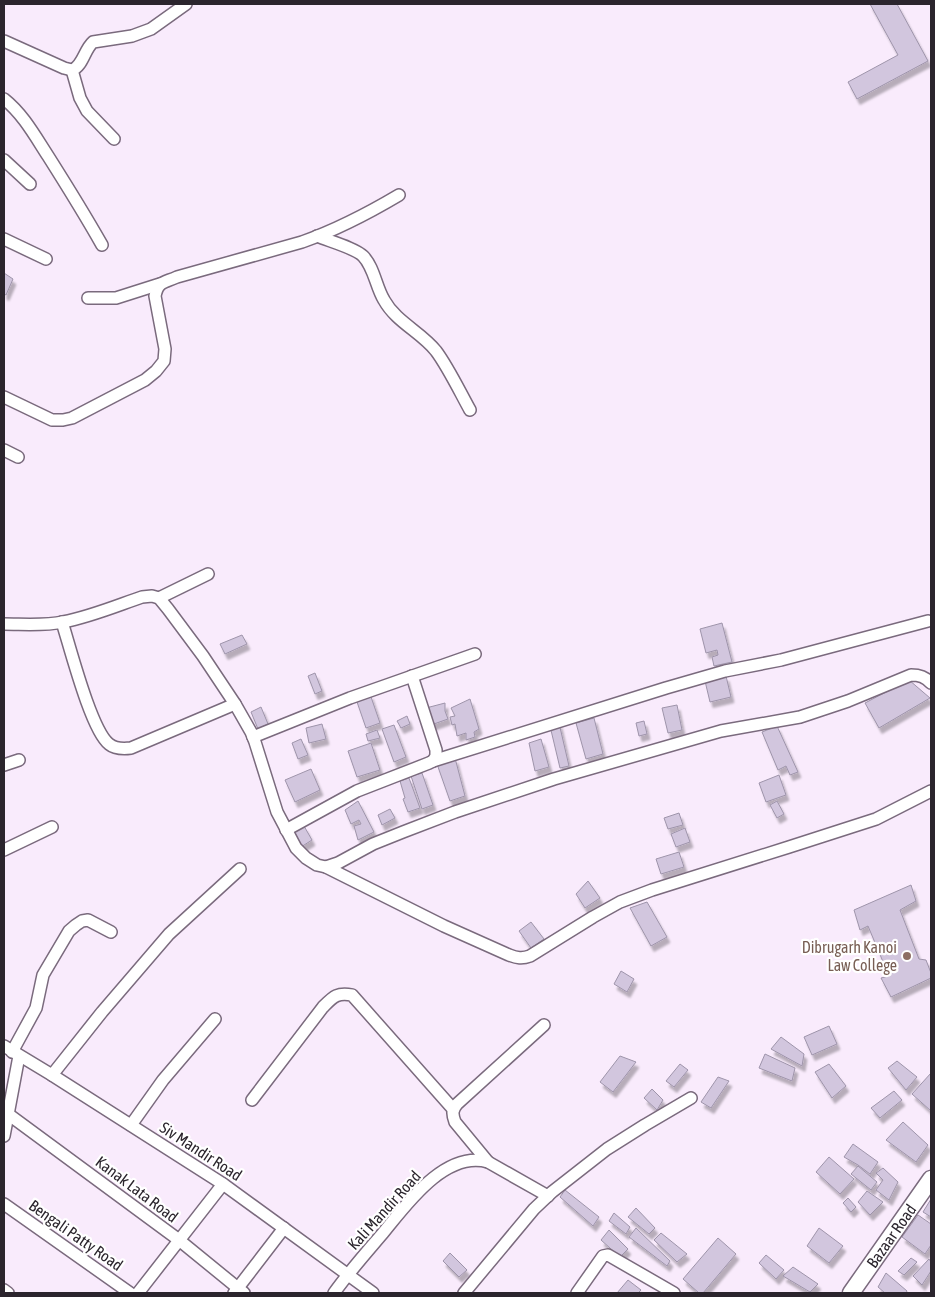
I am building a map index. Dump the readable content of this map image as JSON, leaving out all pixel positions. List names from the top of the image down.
{
  "streets": {
    "street": [
      "Siv Mandir Road",
      "Kanak Lata Road",
      "Kali Mandir Road",
      "Bengali Patty Road",
      "Bazaar Road"
    ]
  },
  "crossings": [
    ["Siv Mandir Road", "Kali Mandir Road"]
  ],
  "places": ["Dibrugarh Kanoi Law College"]
}
